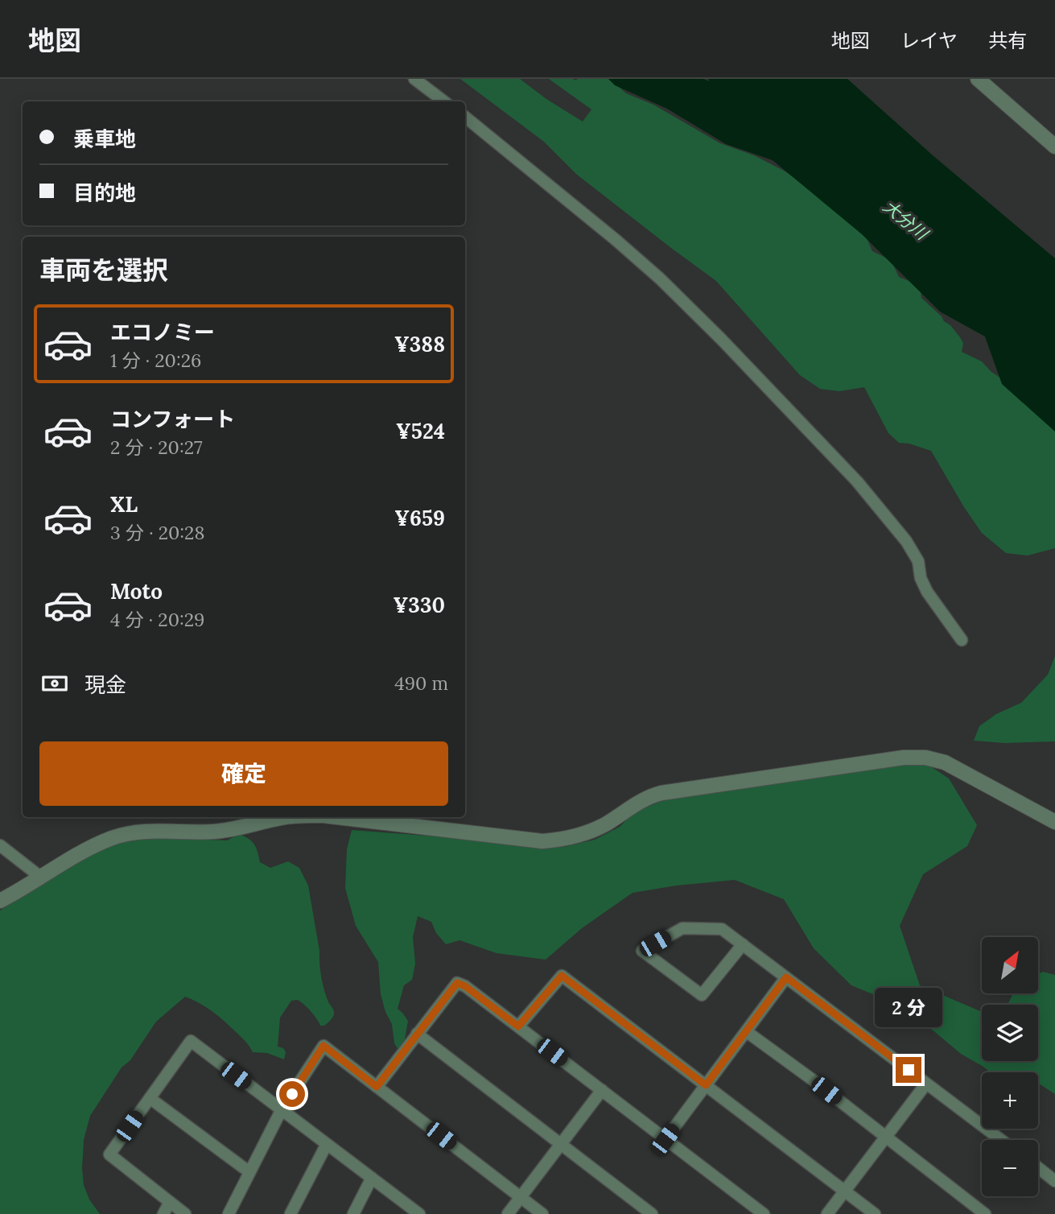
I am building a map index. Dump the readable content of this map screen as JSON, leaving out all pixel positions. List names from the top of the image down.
{
  "water": ["大分川"],
  "north": "top right",
  "page": {
    "header": "地図",
    "nav": ["地図", "レイヤ", "共有"],
    "banner": ["乗車地", "目的地"],
    "heading": "車両を選択",
    "list": [
      {
        "name": "エコノミー",
        "note": "1 分 · 20:26",
        "value": "¥388"
      },
      {
        "name": "コンフォート",
        "note": "2 分 · 20:27",
        "value": "¥524"
      },
      {
        "name": "XL",
        "note": "3 分 · 20:28",
        "value": "¥659"
      },
      {
        "name": "Moto",
        "note": "4 分 · 20:29",
        "value": "¥330"
      }
    ],
    "pay": ["現金", "490 m"],
    "buttons": "確定",
    "map_buttons": ["+", "−"],
    "bubble": "2 分"
  }
}
